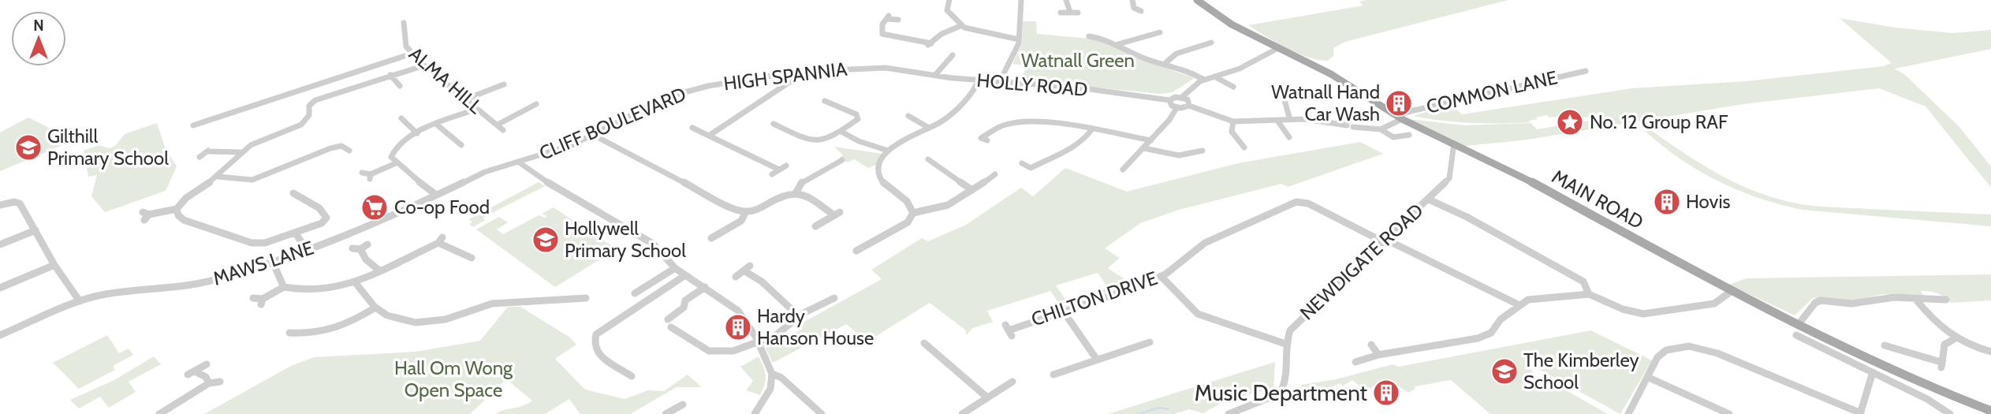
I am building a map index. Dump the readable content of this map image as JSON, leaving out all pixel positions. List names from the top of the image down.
{
  "streets": {
    "main road": ["MAIN ROAD"],
    "street": [
      "HIGH SPANNIA",
      "ALMA HILL",
      "HOLLY ROAD",
      "COMMON LANE",
      "CLIFF BOULEVARD",
      "NEWDIGATE ROAD",
      "MAWS LANE",
      "CHILTON DRIVE"
    ]
  },
  "crossings": [
    ["HIGH SPANNIA", "HOLLY ROAD"],
    ["HIGH SPANNIA", "CLIFF BOULEVARD"],
    ["COMMON LANE", "MAIN ROAD"],
    ["CLIFF BOULEVARD", "MAWS LANE"],
    ["MAIN ROAD", "NEWDIGATE ROAD"],
    ["NEWDIGATE ROAD", "CHILTON DRIVE"]
  ],
  "parks": ["Watnall Green", "Hall Om Wong Open Space"],
  "places": {
    "building": [
      "Watnall Hand Car Wash",
      "Hovis",
      "Hardy Hanson House",
      "Music Department"
    ],
    "place": ["No. 12 Group RAF"],
    "school or university": ["Gilthill Primary School", "Hollywell Primary School", "The Kimberley School"],
    "supermarket": ["Co-op Food"]
  },
  "north": "top"
}
